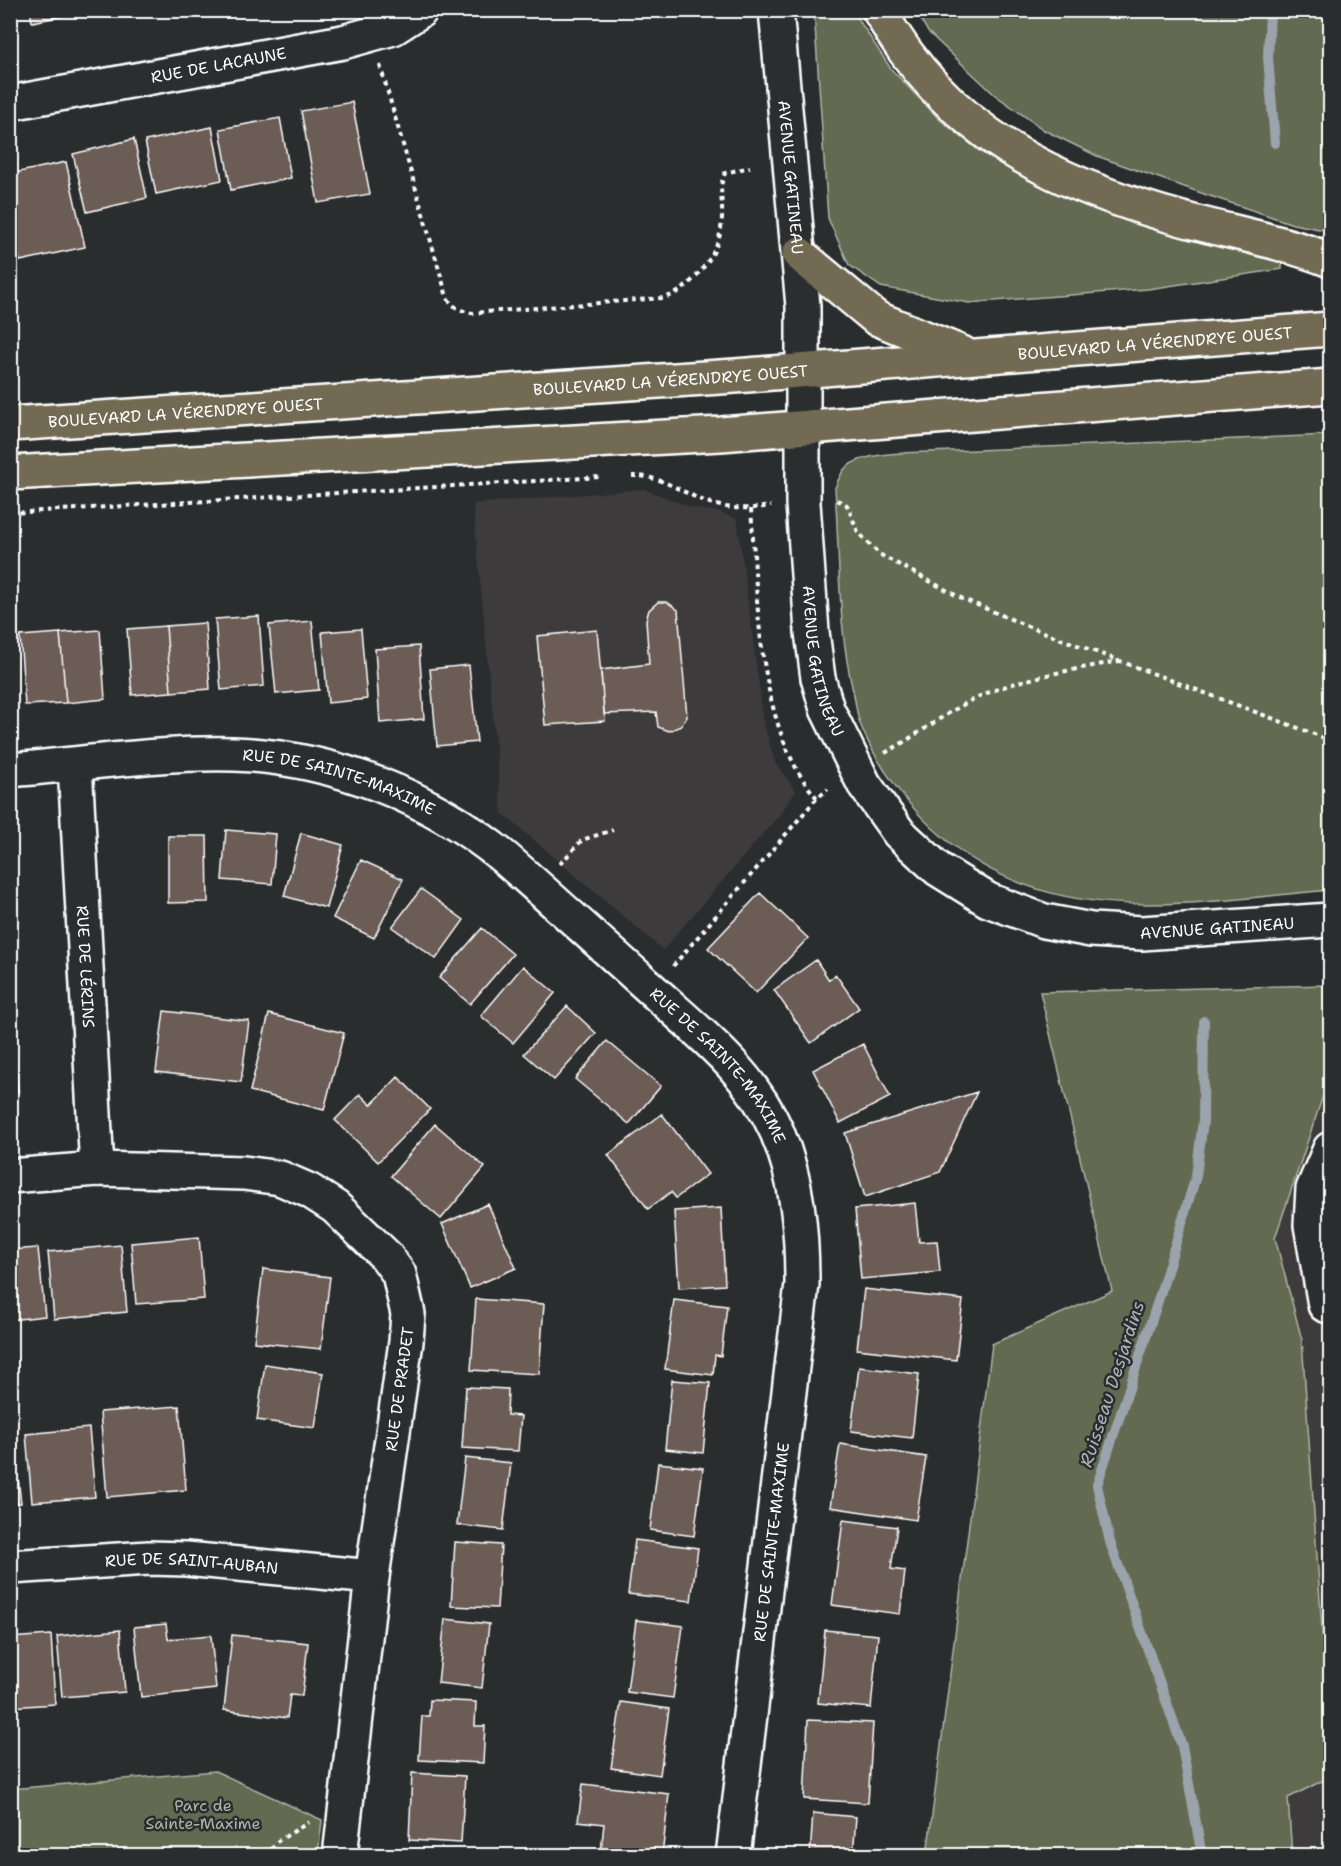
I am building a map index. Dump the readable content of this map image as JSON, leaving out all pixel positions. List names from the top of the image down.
{
  "streets": {
    "main road": ["BOULEVARD LA VÉRENDRYE OUEST"],
    "street": [
      "RUE DE LACAUNE",
      "AVENUE GATINEAU",
      "RUE DE SAINTE-MAXIME",
      "RUE DE LÉRINS",
      "RUE DE PRADET",
      "RUE DE SAINT-AUBAN"
    ]
  },
  "crossings": [
    ["AVENUE GATINEAU", "BOULEVARD LA VÉRENDRYE OUEST"],
    ["RUE DE SAINTE-MAXIME", "RUE DE LÉRINS"],
    ["RUE DE LÉRINS", "RUE DE PRADET"],
    ["RUE DE PRADET", "RUE DE SAINT-AUBAN"]
  ],
  "water": ["Ruisseau Desjardins"],
  "parks": ["Parc de Sainte-Maxime"]
}
